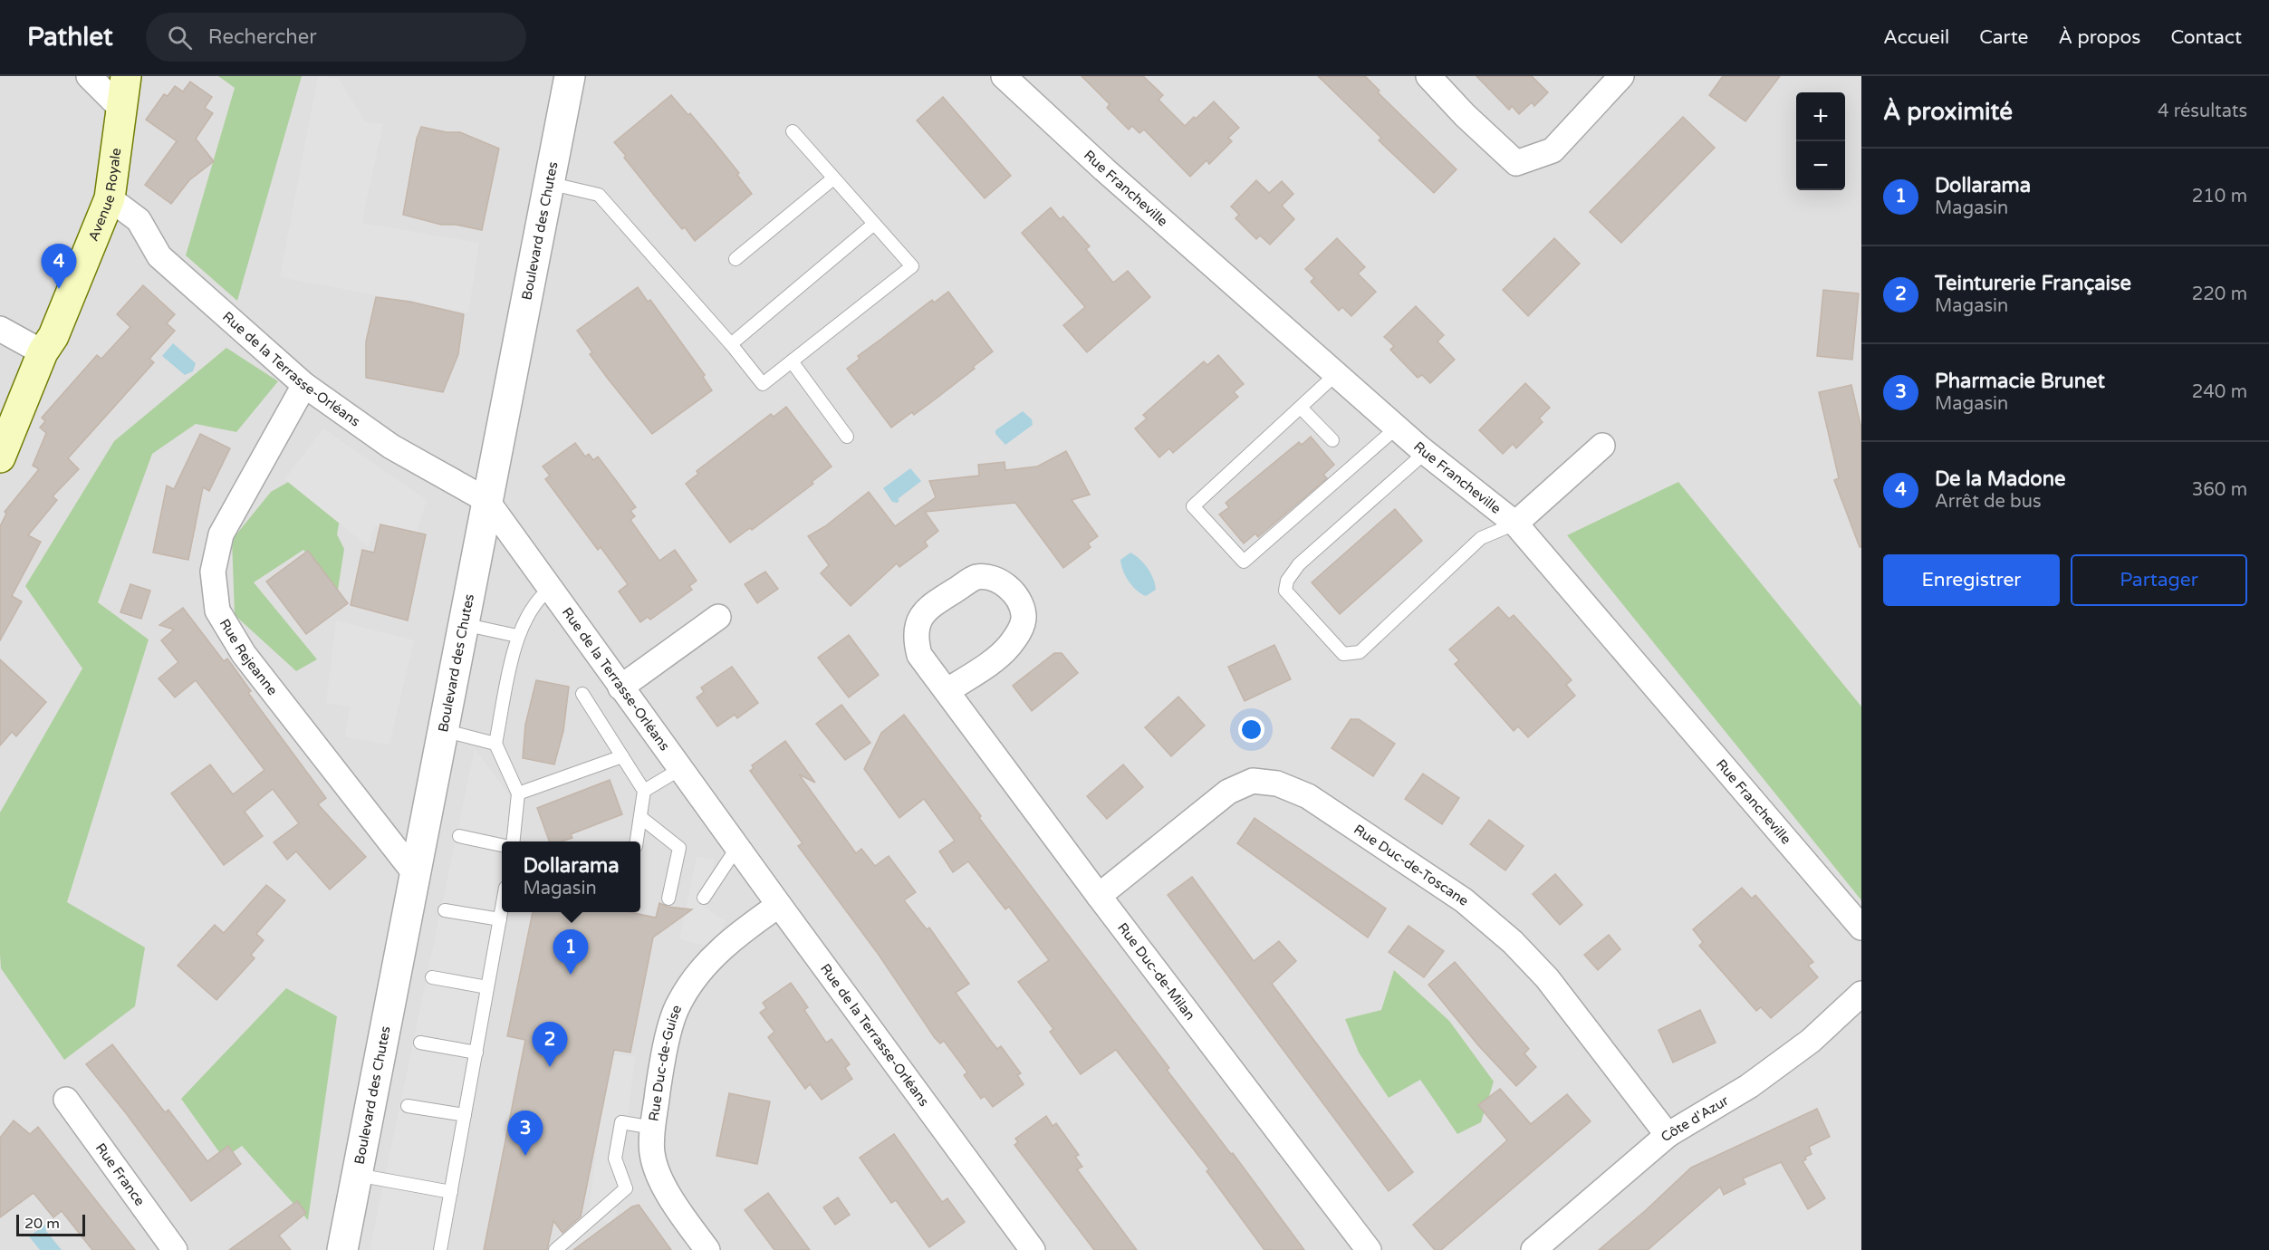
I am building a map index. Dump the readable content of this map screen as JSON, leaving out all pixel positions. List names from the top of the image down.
{
  "streets": {
    "main road": ["Avenue Royale"],
    "street": [
      "Rue Francheville",
      "Boulevard des Chutes",
      "Rue de la Terrasse-Orléans",
      "Rue Rejeanne",
      "Rue Duc-de-Toscane",
      "Rue Duc-de-Milan",
      "Rue Duc-de-Guise",
      "Côte d'Azur",
      "Rue France"
    ]
  },
  "crossings": [
    ["Avenue Royale", "Rue de la Terrasse-Orléans"],
    ["Boulevard des Chutes", "Rue de la Terrasse-Orléans"],
    ["Boulevard des Chutes", "Rue Rejeanne"],
    ["Rue de la Terrasse-Orléans", "Rue Rejeanne"],
    ["Rue de la Terrasse-Orléans", "Rue Duc-de-Guise"],
    ["Rue Duc-de-Toscane", "Rue Duc-de-Milan"],
    ["Rue Duc-de-Toscane", "Côte d'Azur"]
  ],
  "scale_bar": "20 m",
  "page": {
    "header": "Pathlet",
    "search": "Rechercher",
    "nav": [
      "Accueil",
      "Carte",
      "À propos",
      "Contact"
    ],
    "heading": ["À proximité", "4 résultats"],
    "map_buttons": ["+", "−"],
    "list": [
      {
        "mark": "1",
        "name": "Dollarama",
        "note": "Magasin",
        "value": "210 m"
      },
      {
        "mark": "2",
        "name": "Teinturerie Française",
        "note": "Magasin",
        "value": "220 m"
      },
      {
        "mark": "3",
        "name": "Pharmacie Brunet",
        "note": "Magasin",
        "value": "240 m"
      },
      {
        "mark": "4",
        "name": "De la Madone",
        "note": "Arrêt de bus",
        "value": "360 m"
      }
    ],
    "pins": [
      "4",
      "1",
      "2",
      "3"
    ],
    "buttons": ["Enregistrer", "Partager"],
    "popup": ["Dollarama", "Magasin"],
    "scale": "20 m"
  }
}
